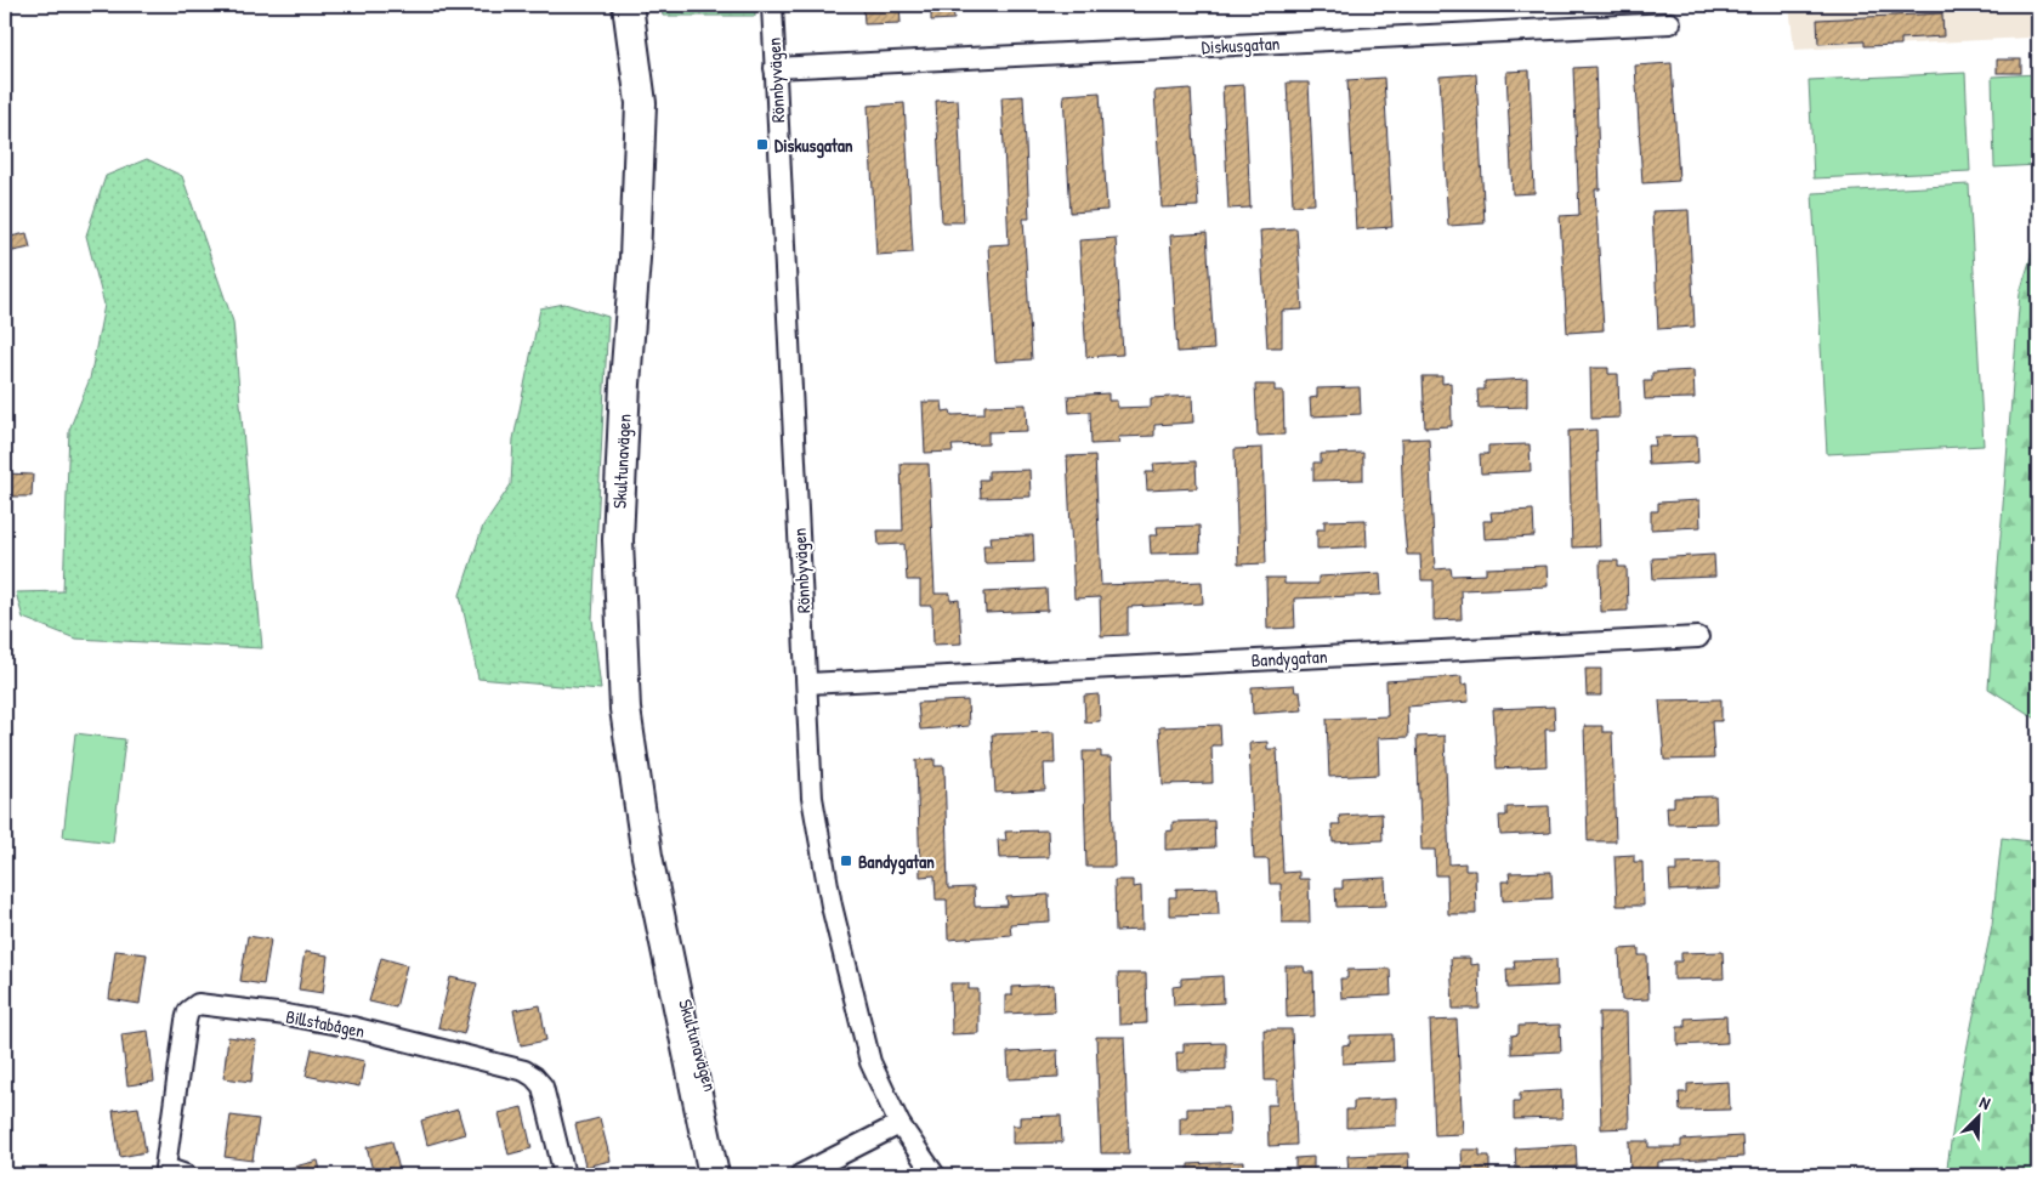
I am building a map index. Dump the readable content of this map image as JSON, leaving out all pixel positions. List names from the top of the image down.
{
  "streets": {
    "main road": ["Skultunavägen"],
    "street": [
      "Diskusgatan",
      "Rönnbyvägen",
      "Bandygatan",
      "Billstabågen"
    ]
  },
  "crossings": [
    ["Diskusgatan", "Rönnbyvägen"],
    ["Rönnbyvägen", "Bandygatan"]
  ],
  "places": {
    "transit": ["Diskusgatan", "Bandygatan"]
  },
  "north": "top right"
}
